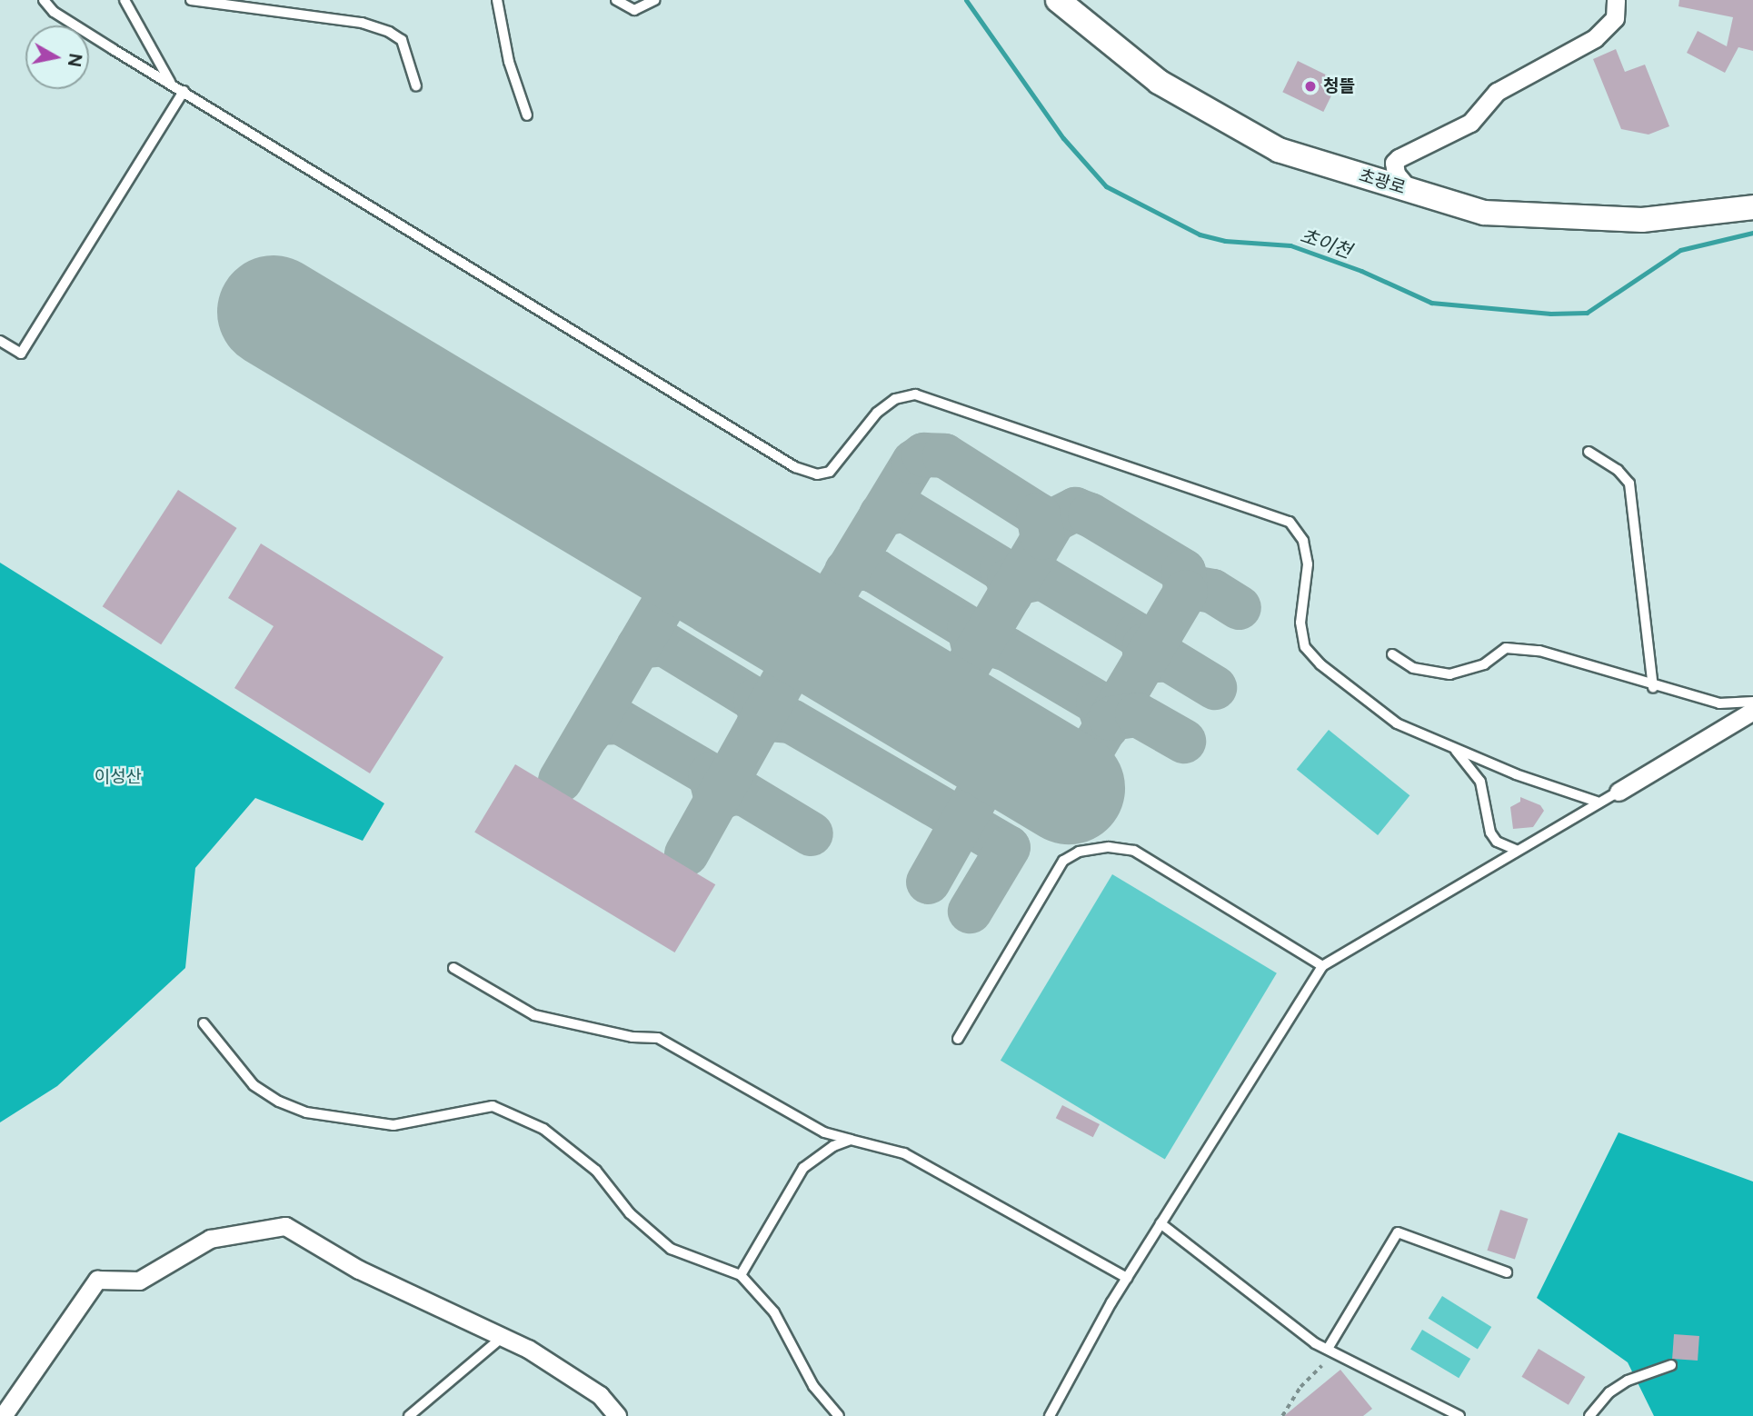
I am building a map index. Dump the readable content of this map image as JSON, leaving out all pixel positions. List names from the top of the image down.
{
  "streets": {
    "street": ["초광로"]
  },
  "water": ["초이천"],
  "parks": ["이성산"],
  "places": ["청뜰"],
  "north": "right"
}
